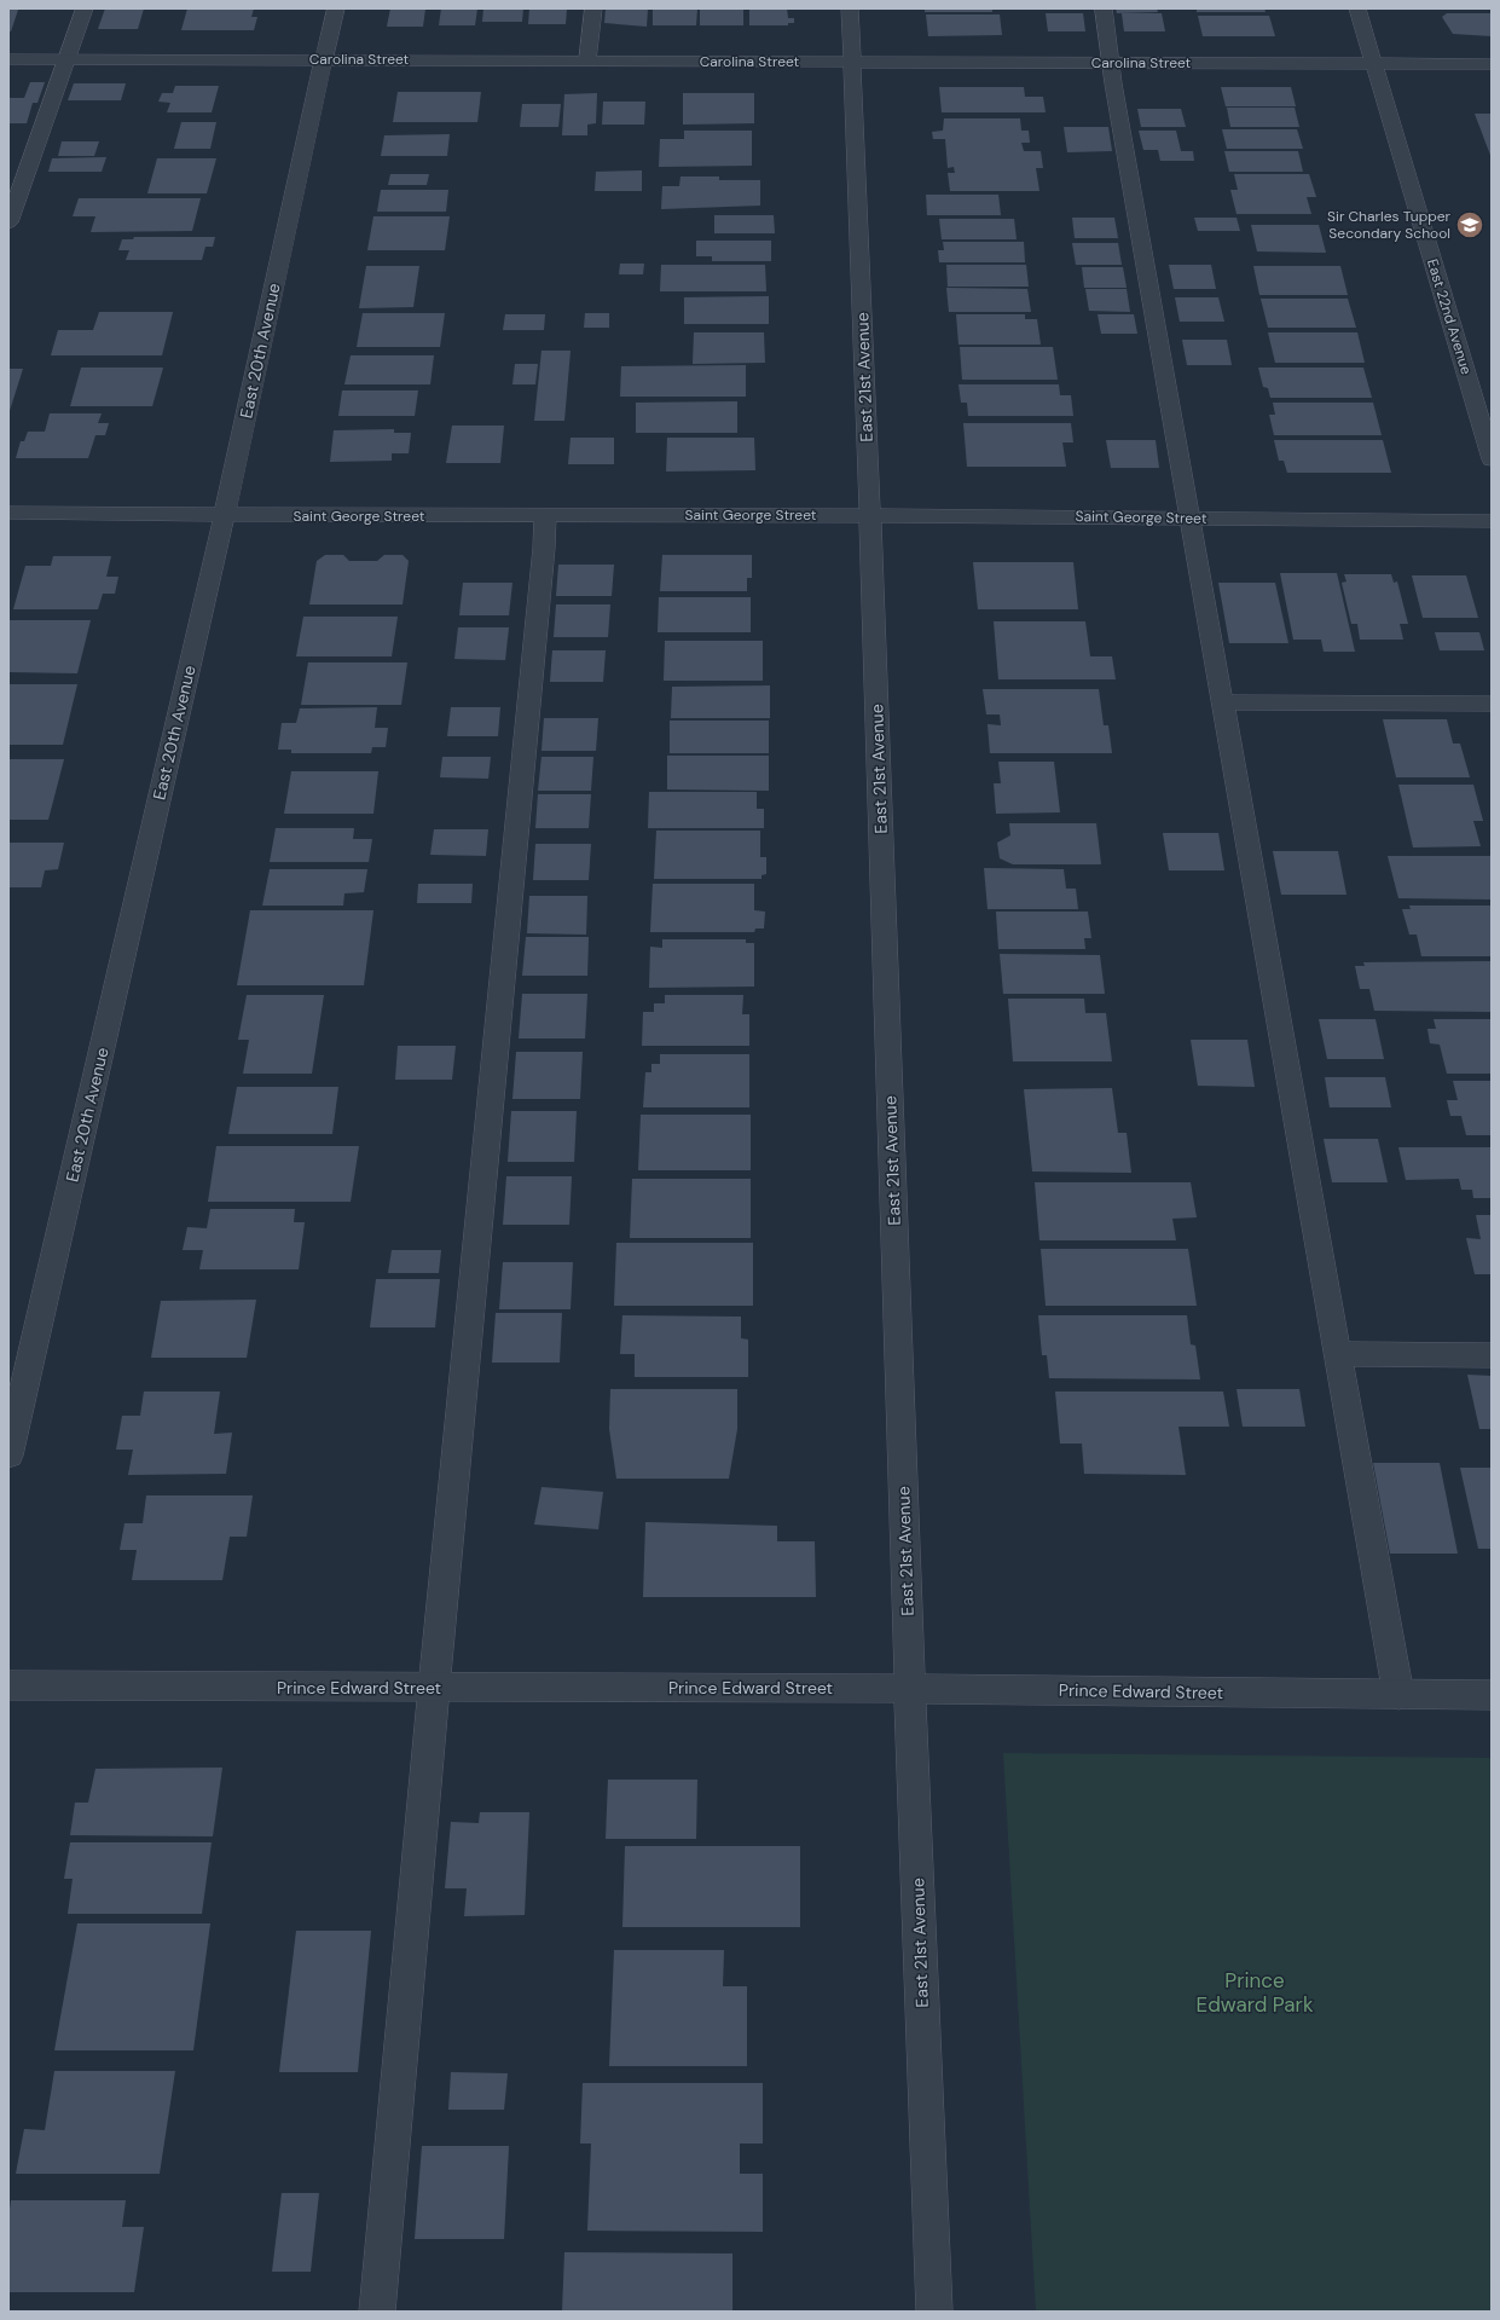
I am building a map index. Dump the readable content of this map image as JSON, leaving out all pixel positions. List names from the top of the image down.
{
  "streets": {
    "street": [
      "Carolina Street",
      "East 22nd Avenue",
      "East 20th Avenue",
      "East 21st Avenue",
      "Saint George Street",
      "Prince Edward Street"
    ]
  },
  "crossings": [
    ["Carolina Street", "East 22nd Avenue"],
    ["Carolina Street", "East 20th Avenue"],
    ["Carolina Street", "East 21st Avenue"],
    ["East 20th Avenue", "Saint George Street"],
    ["East 21st Avenue", "Saint George Street"],
    ["East 21st Avenue", "Prince Edward Street"]
  ],
  "parks": ["Prince Edward Park"],
  "places": {
    "school or university": ["Sir Charles Tupper Secondary School"]
  }
}
